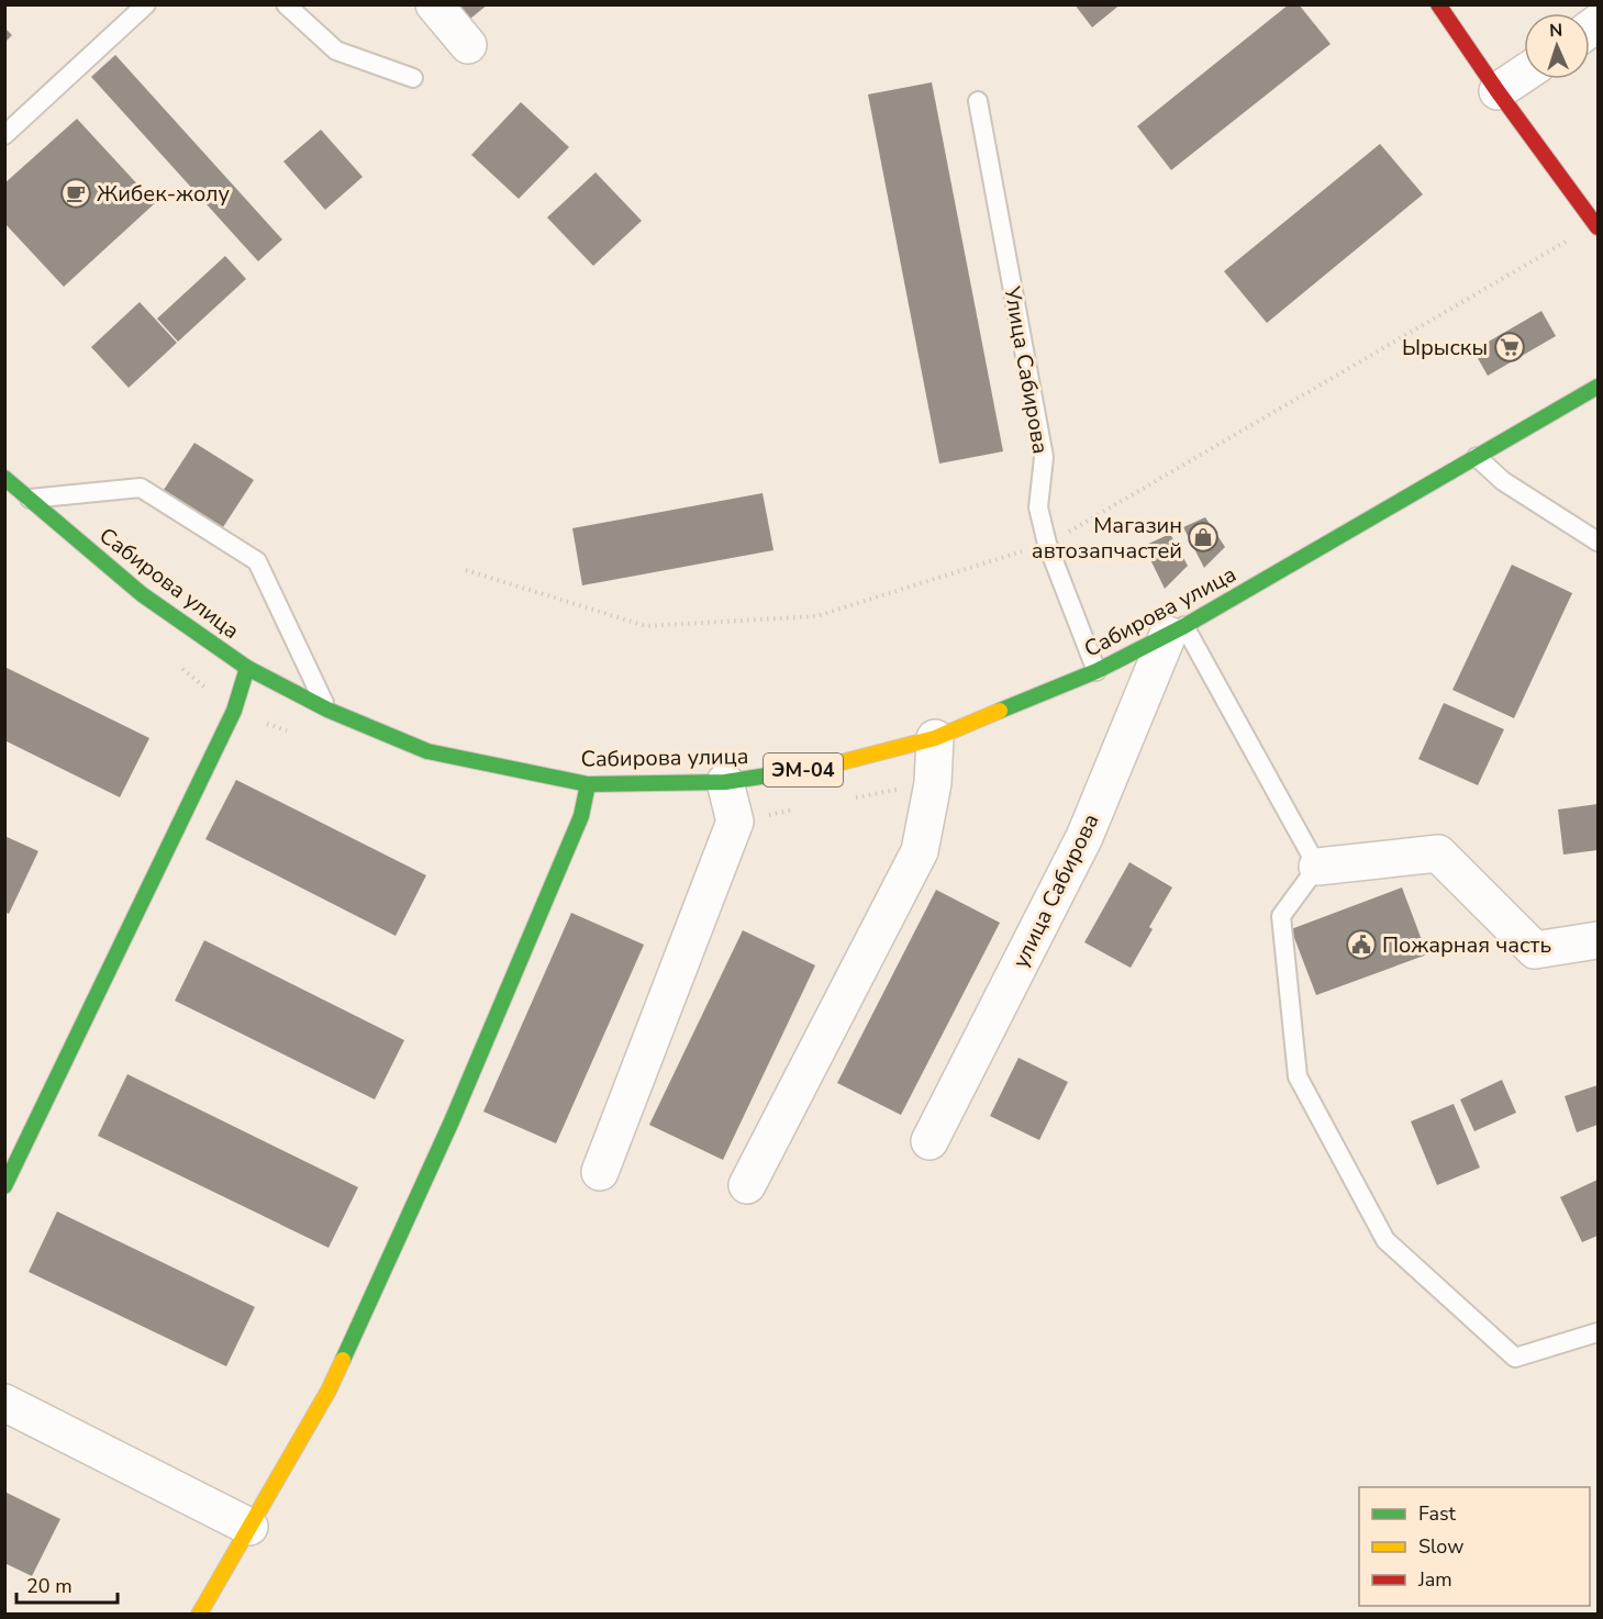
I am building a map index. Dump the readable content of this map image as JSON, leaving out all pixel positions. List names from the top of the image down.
{
  "streets": {
    "main road": ["Сабирова улица", "ЭМ-04"],
    "street": ["улица Сабирова"],
    "lane": ["Улица Сабирова"]
  },
  "crossings": [
    ["Улица Сабирова", "Сабирова улица"],
    ["Сабирова улица", "улица Сабирова"]
  ],
  "places": {
    "cafe": ["Жибек-жолу"],
    "supermarket": ["Ырыскы"],
    "shop": ["Магазин автозапчастей"],
    "public building": ["Пожарная часть"]
  },
  "legend": ["Fast", "Slow", "Jam"],
  "scale_bar": "20 m",
  "north": "top"
}
